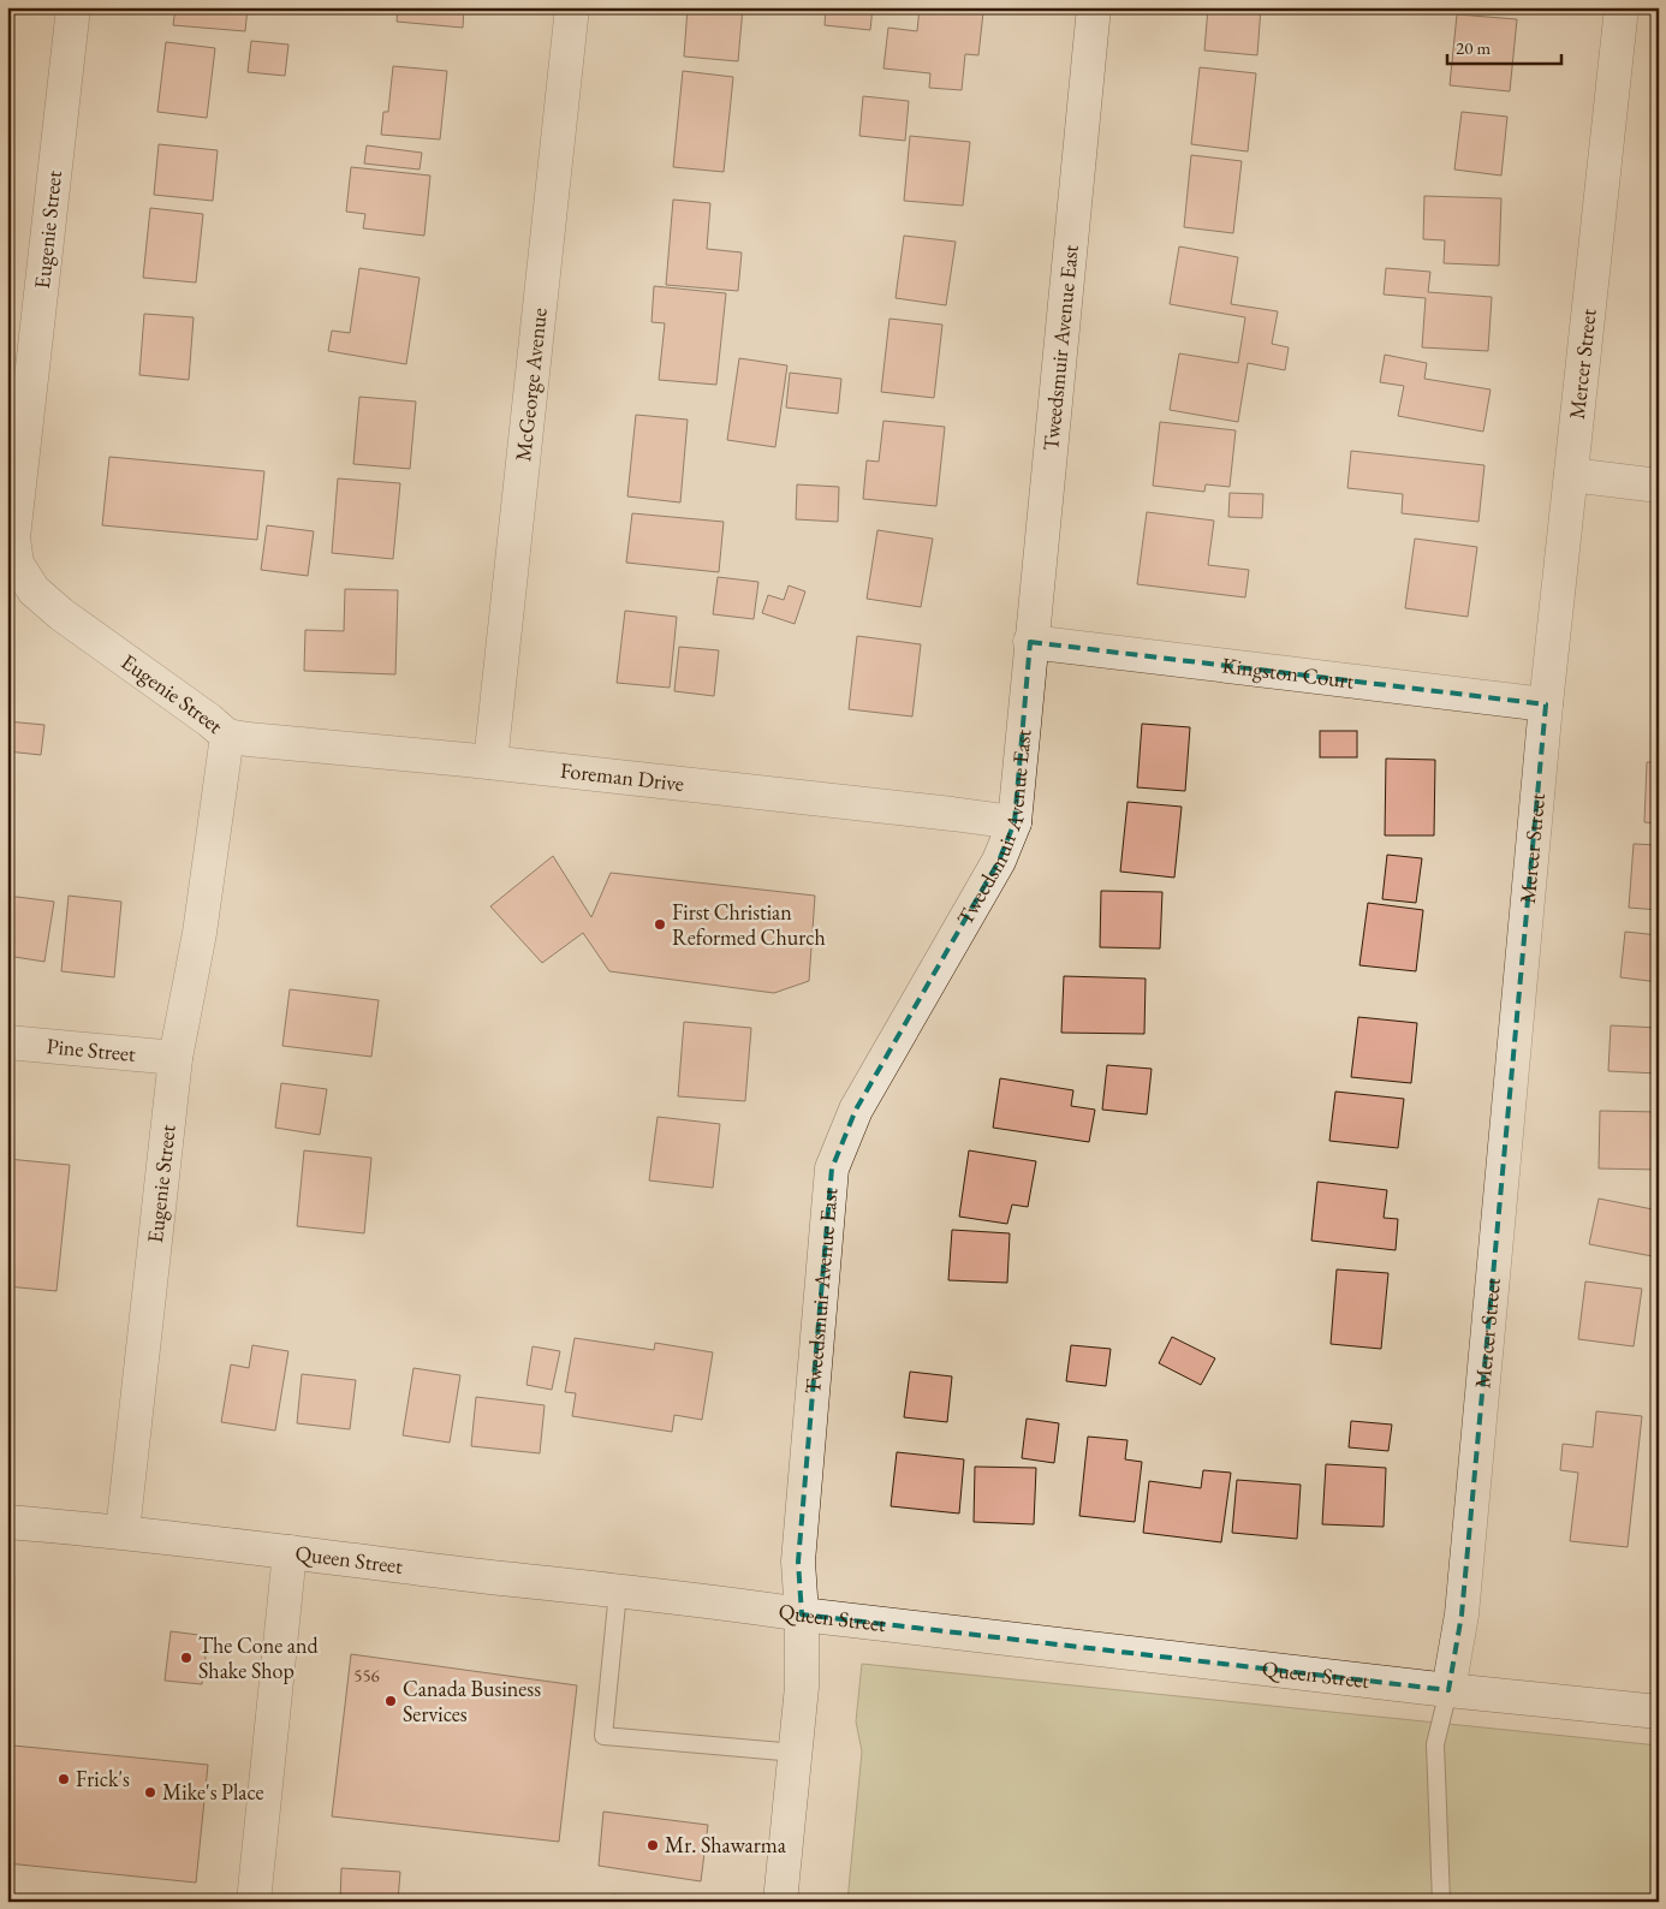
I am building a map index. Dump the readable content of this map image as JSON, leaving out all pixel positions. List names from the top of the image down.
{
  "streets": {
    "street": [
      "Eugenie Street",
      "Tweedsmuir Avenue East",
      "Mercer Street",
      "McGeorge Avenue",
      "Kingston Court",
      "Foreman Drive",
      "Pine Street",
      "Queen Street"
    ]
  },
  "crossings": [
    ["Eugenie Street", "Foreman Drive"],
    ["Eugenie Street", "Pine Street"],
    ["Eugenie Street", "Queen Street"],
    ["Tweedsmuir Avenue East", "Kingston Court"],
    ["Tweedsmuir Avenue East", "Foreman Drive"],
    ["Tweedsmuir Avenue East", "Queen Street"],
    ["Mercer Street", "Kingston Court"],
    ["Mercer Street", "Queen Street"],
    ["McGeorge Avenue", "Foreman Drive"]
  ],
  "places": [
    "First Christian Reformed Church",
    "The Cone and Shake Shop",
    "Canada Business Services",
    "Frick's",
    "Mike's Place",
    "Mr. Shawarma"
  ],
  "house_numbers": ["556"],
  "scale_bar": "20 m"
}
